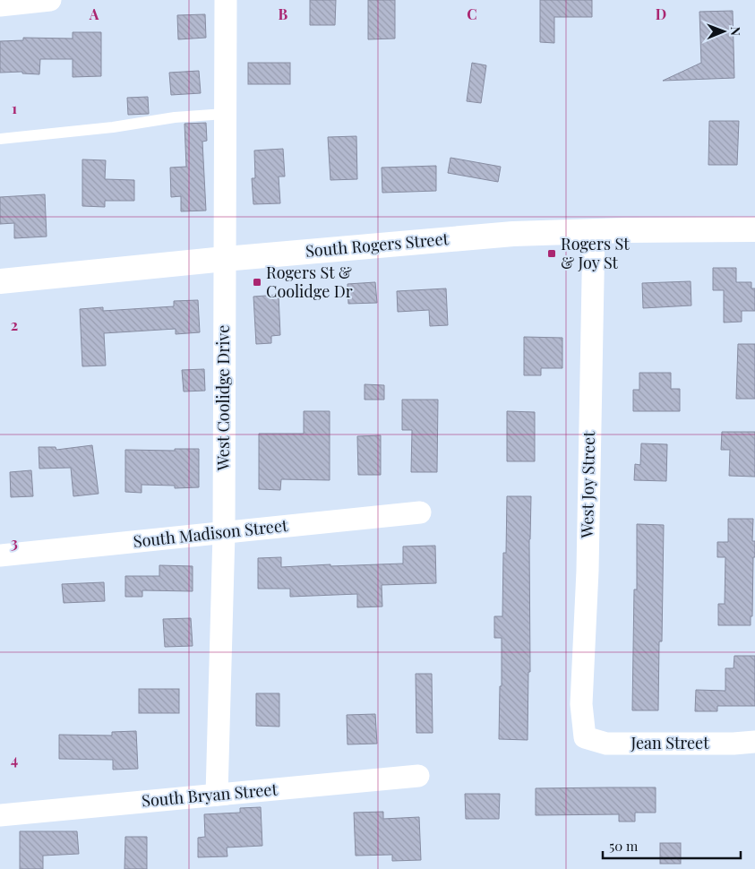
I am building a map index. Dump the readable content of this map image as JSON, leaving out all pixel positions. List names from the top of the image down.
{
  "streets": {
    "street": [
      "South Rogers Street",
      "West Coolidge Drive",
      "West Joy Street",
      "South Madison Street",
      "Jean Street",
      "South Bryan Street"
    ]
  },
  "crossings": [
    ["South Rogers Street", "West Coolidge Drive"],
    ["South Rogers Street", "West Joy Street"],
    ["West Coolidge Drive", "South Madison Street"],
    ["West Coolidge Drive", "South Bryan Street"],
    ["West Joy Street", "Jean Street"]
  ],
  "places": {
    "transit": ["Rogers St & Joy St", "Rogers St & Coolidge Dr"]
  },
  "scale_bar": "50 m",
  "north": "right",
  "grid": {
    "columns": [
      "A",
      "B",
      "C",
      "D"
    ],
    "rows": [
      "1",
      "2",
      "3",
      "4"
    ]
  }
}
